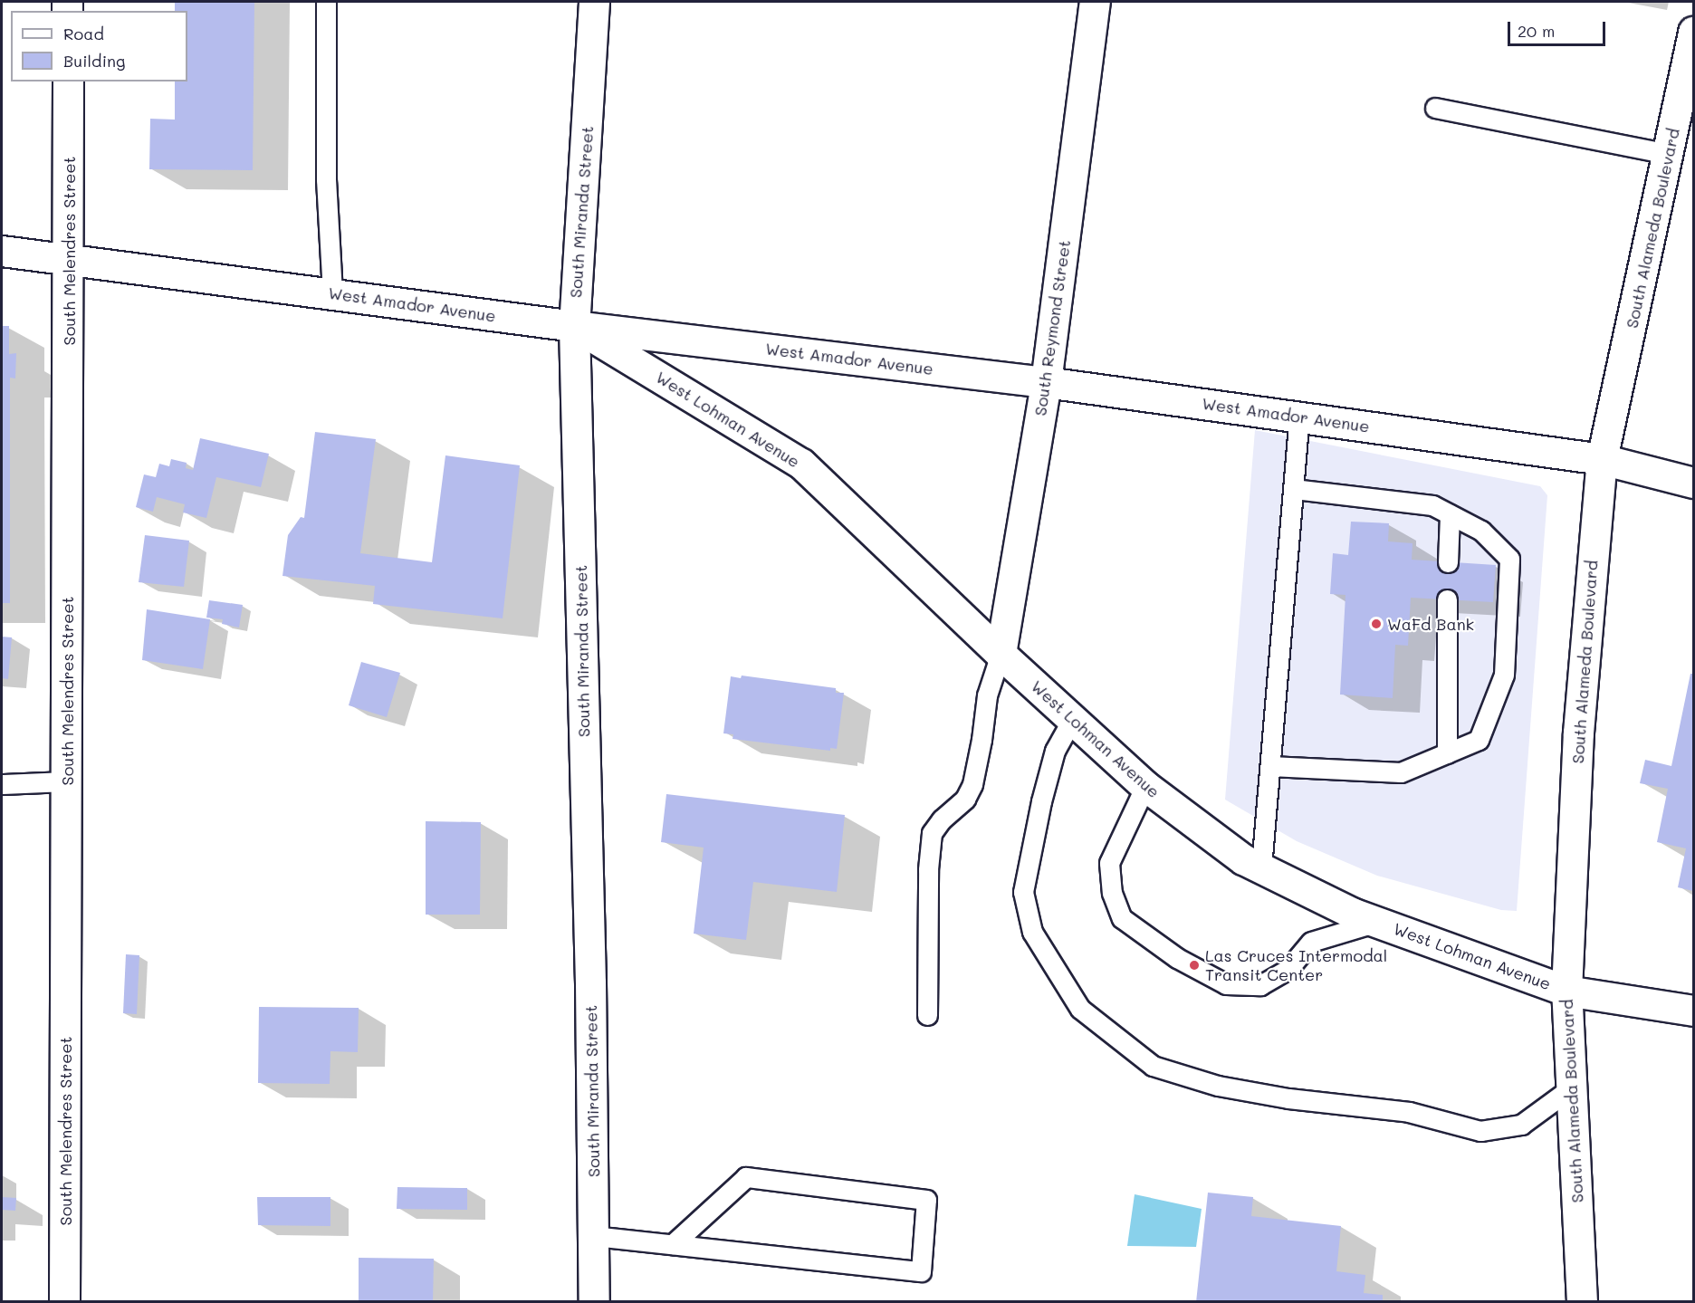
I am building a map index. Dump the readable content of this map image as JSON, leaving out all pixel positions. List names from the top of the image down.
{
  "streets": {
    "main road": [
      "South Miranda Street",
      "South Alameda Boulevard",
      "South Melendres Street",
      "West Amador Avenue",
      "South Reymond Street",
      "West Lohman Avenue"
    ]
  },
  "crossings": [
    ["South Miranda Street", "West Amador Avenue"],
    ["South Miranda Street", "West Lohman Avenue"],
    ["South Alameda Boulevard", "West Amador Avenue"],
    ["South Alameda Boulevard", "West Lohman Avenue"],
    ["South Melendres Street", "West Amador Avenue"],
    ["West Amador Avenue", "South Reymond Street"],
    ["West Amador Avenue", "West Lohman Avenue"],
    ["South Reymond Street", "West Lohman Avenue"]
  ],
  "places": ["WaFd Bank", "Las Cruces Intermodal Transit Center"],
  "legend": ["Road", "Building"],
  "scale_bar": "20 m"
}
